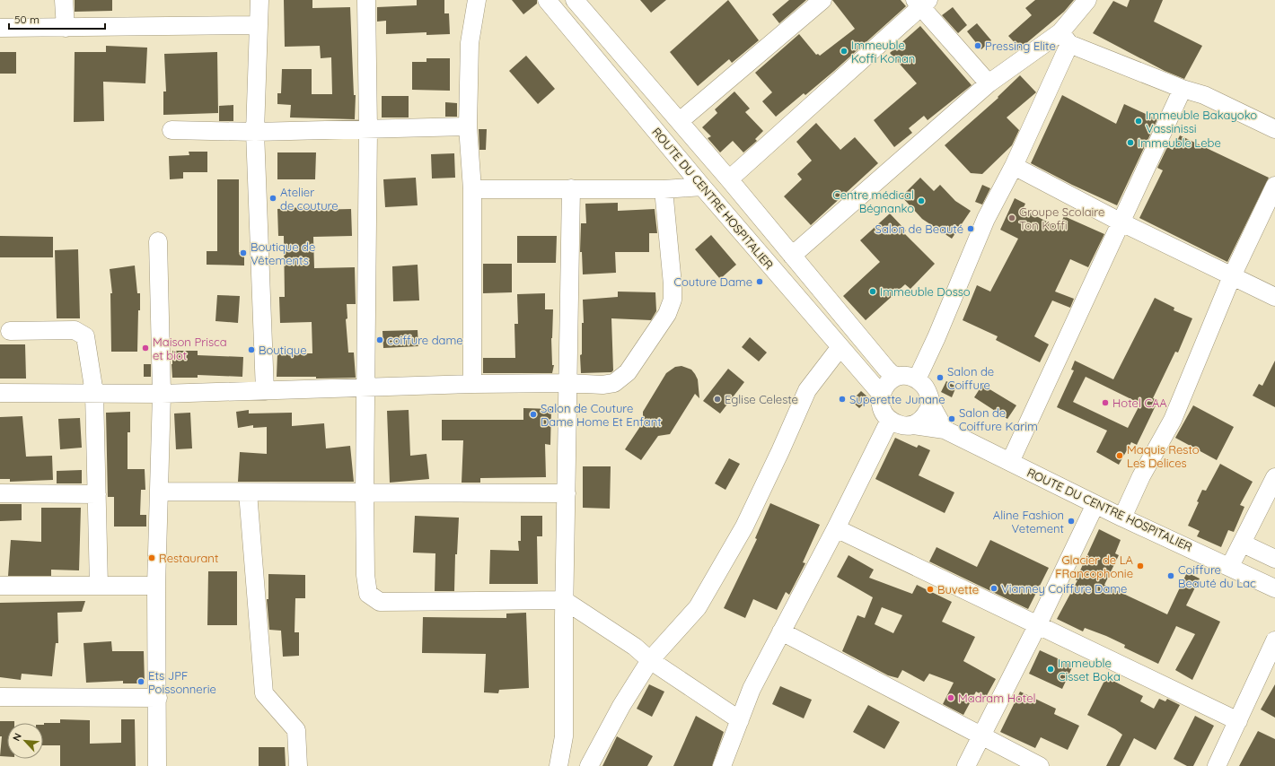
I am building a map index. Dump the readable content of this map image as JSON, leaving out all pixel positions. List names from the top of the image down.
{
  "streets": {
    "street": ["ROUTE DU CENTRE HOSPITALIER"]
  },
  "places": [
    "Pressing Elite",
    "Immeuble Koffi Konan",
    "Immeuble Bakayoko Vassinissi",
    "Immeuble Lebe",
    "Atelier de couture",
    "Centre médical Bégnanko",
    "Groupe Scolaire Ton Koffi",
    "Salon de Beauté",
    "Boutique de Vêtements",
    "Couture Dame",
    "Immeuble Dosso",
    "coiffure dame",
    "Maison Prisca et biot",
    "Boutique",
    "Salon de Coiffure",
    "Eglise Celeste",
    "Superette Junane",
    "Hotel CAA",
    "Salon de Couture Dame Home Et Enfant",
    "Salon de Coiffure Karim",
    "Maquis Resto Les Delices",
    "Aline Fashion Vetement",
    "Restaurant",
    "Glacier de LA FRancophonie",
    "Coiffure Beauté du Lac",
    "Vianney Coiffure Dame",
    "Buvette",
    "Immeuble Cisset Boka",
    "Ets JPF Poissonnerie",
    "Madram Hotel"
  ],
  "scale_bar": "50 m",
  "north": "top left"
}
